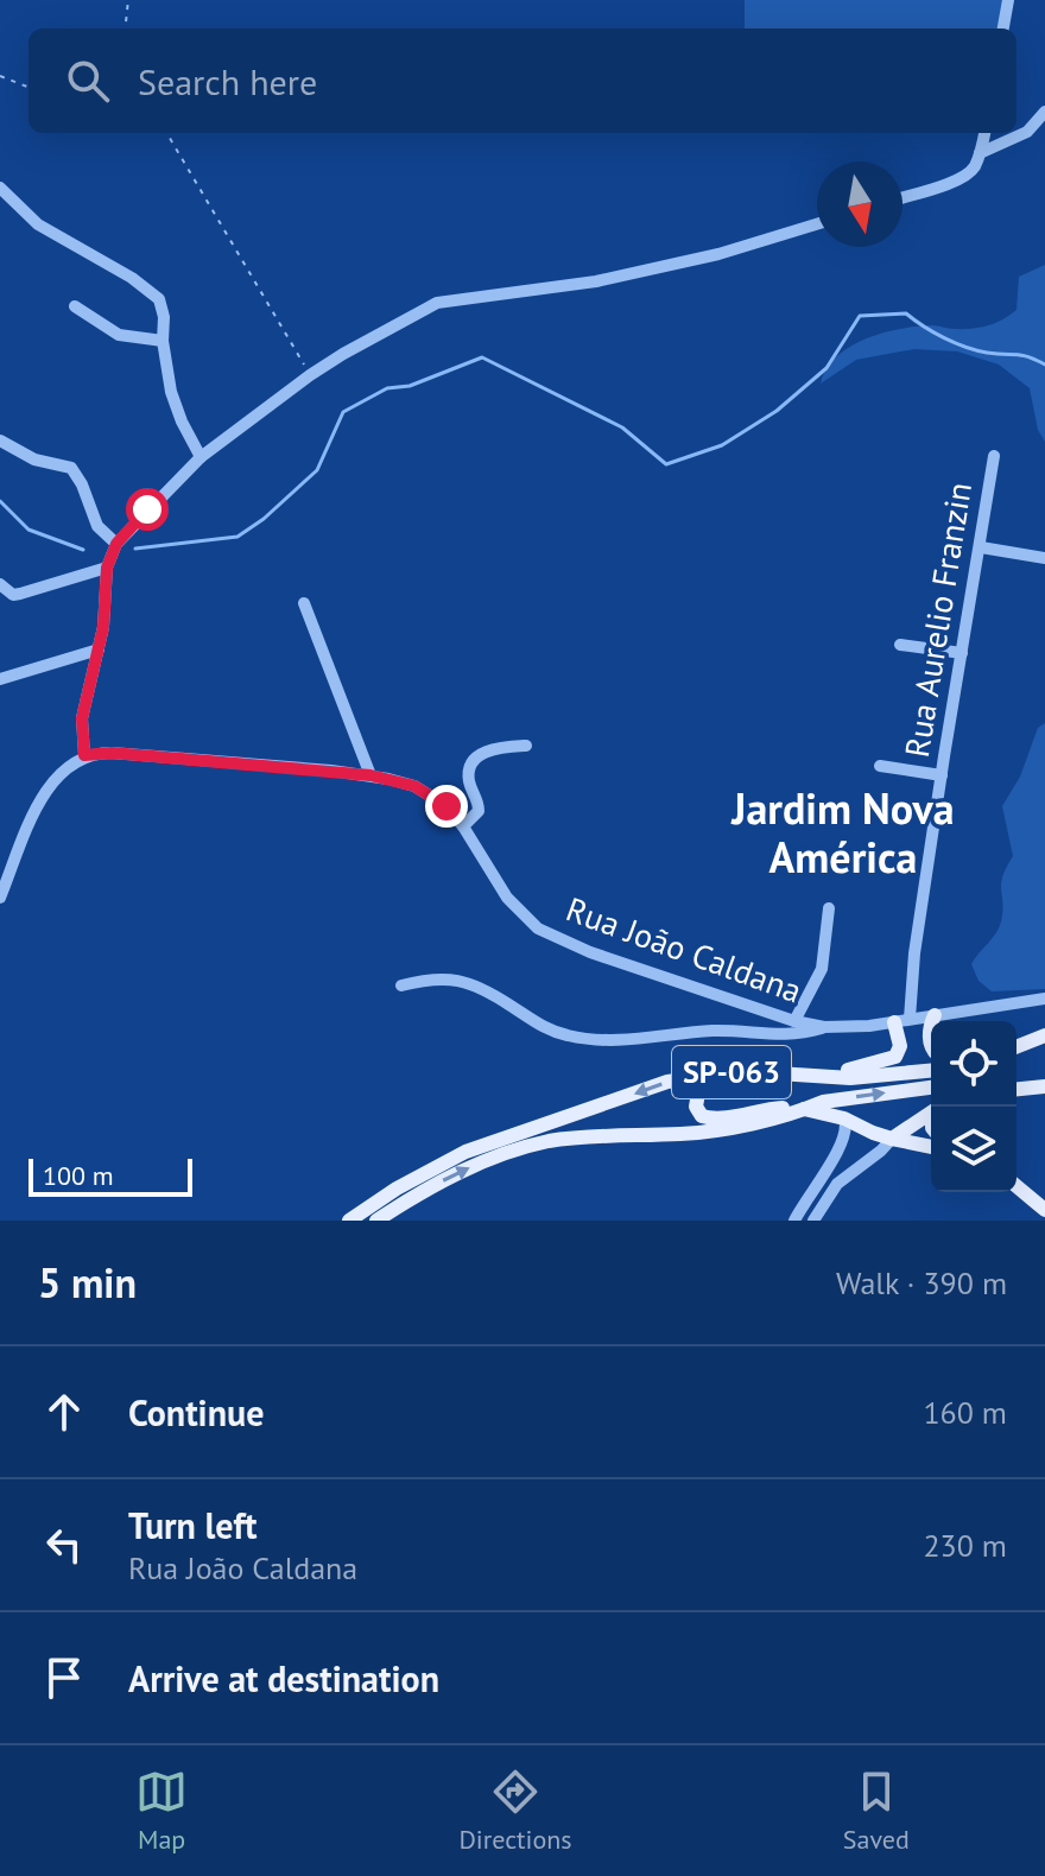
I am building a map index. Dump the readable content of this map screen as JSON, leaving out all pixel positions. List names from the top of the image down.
{
  "streets": {
    "main road": ["SP-063"],
    "street": ["Rua Aurelio Franzin", "Rua João Caldana"]
  },
  "crossings": [
    ["Rua Aurelio Franzin", "Rua João Caldana"]
  ],
  "districts": ["Jardim Nova América"],
  "scale_bar": "100 m",
  "north": "bottom",
  "page": {
    "search": "Search here",
    "scale": "100 m",
    "heading": ["5 min", "Walk · 390 m"],
    "list": [
      ["Continue", "160 m"],
      ["Turn left", "Rua João Caldana", "230 m"],
      "Arrive at destination"
    ],
    "nav": ["Map", "Directions", "Saved"]
  }
}
